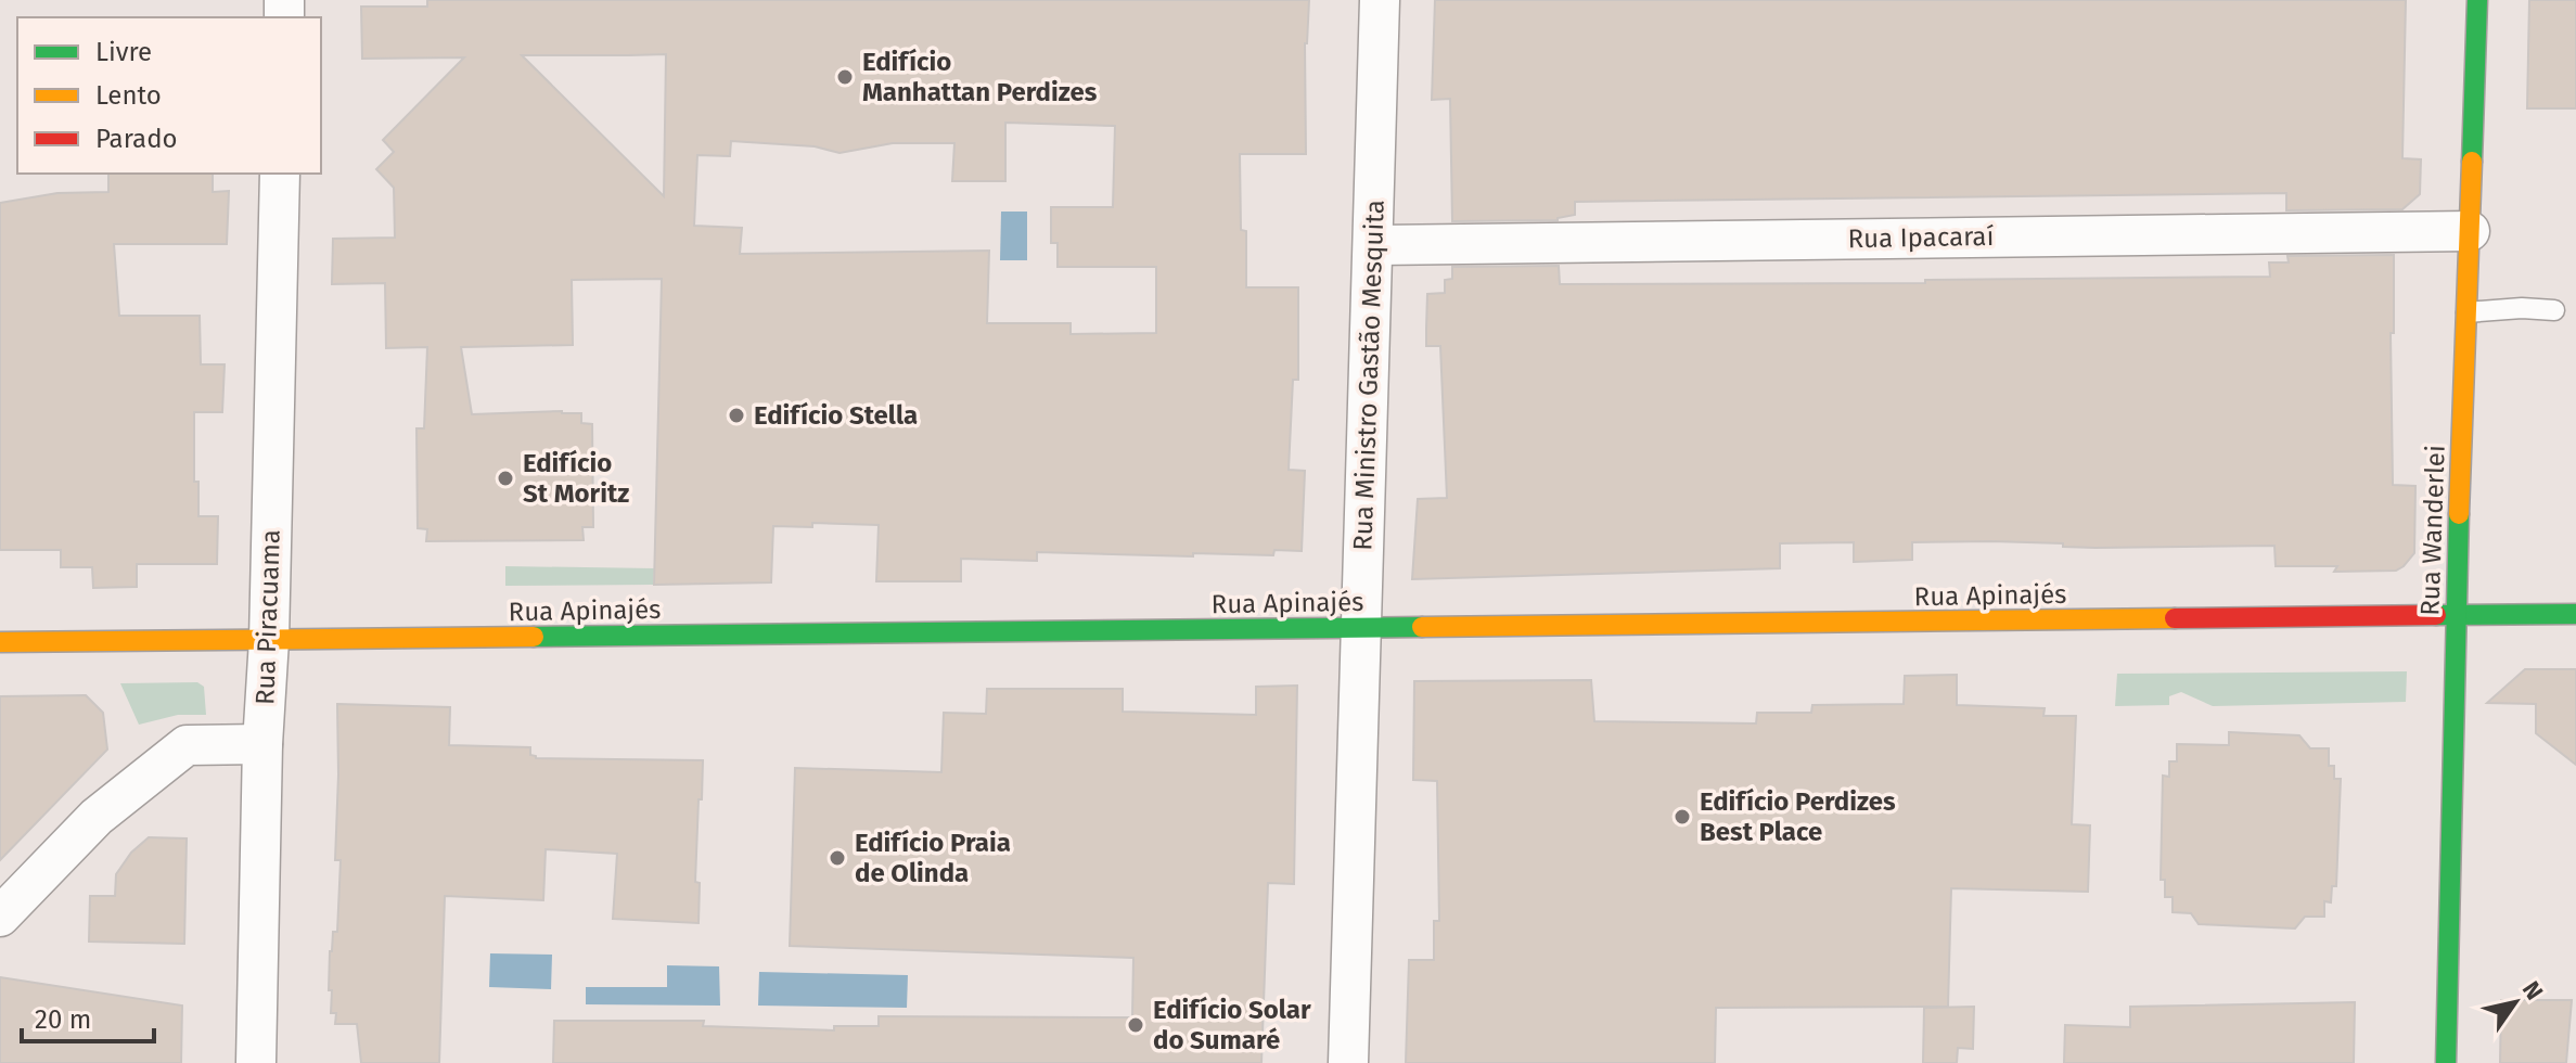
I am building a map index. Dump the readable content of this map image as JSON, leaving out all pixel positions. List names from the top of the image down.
{
  "streets": {
    "street": [
      "Rua Ipacaraí",
      "Rua Ministro Gastão Mesquita",
      "Rua Wanderlei",
      "Rua Apinajés",
      "Rua Piracuama"
    ]
  },
  "crossings": [
    ["Rua Ipacaraí", "Rua Ministro Gastão Mesquita"],
    ["Rua Ipacaraí", "Rua Wanderlei"],
    ["Rua Ministro Gastão Mesquita", "Rua Apinajés"],
    ["Rua Wanderlei", "Rua Apinajés"],
    ["Rua Apinajés", "Rua Piracuama"]
  ],
  "places": [
    "Edifício Manhattan Perdizes",
    "Edifício Stella",
    "Edifício St Moritz",
    "Edifício Perdizes Best Place",
    "Edifício Praia de Olinda",
    "Edifício Solar do Sumaré"
  ],
  "legend": ["Livre", "Lento", "Parado"],
  "scale_bar": "20 m",
  "north": "top right"
}
